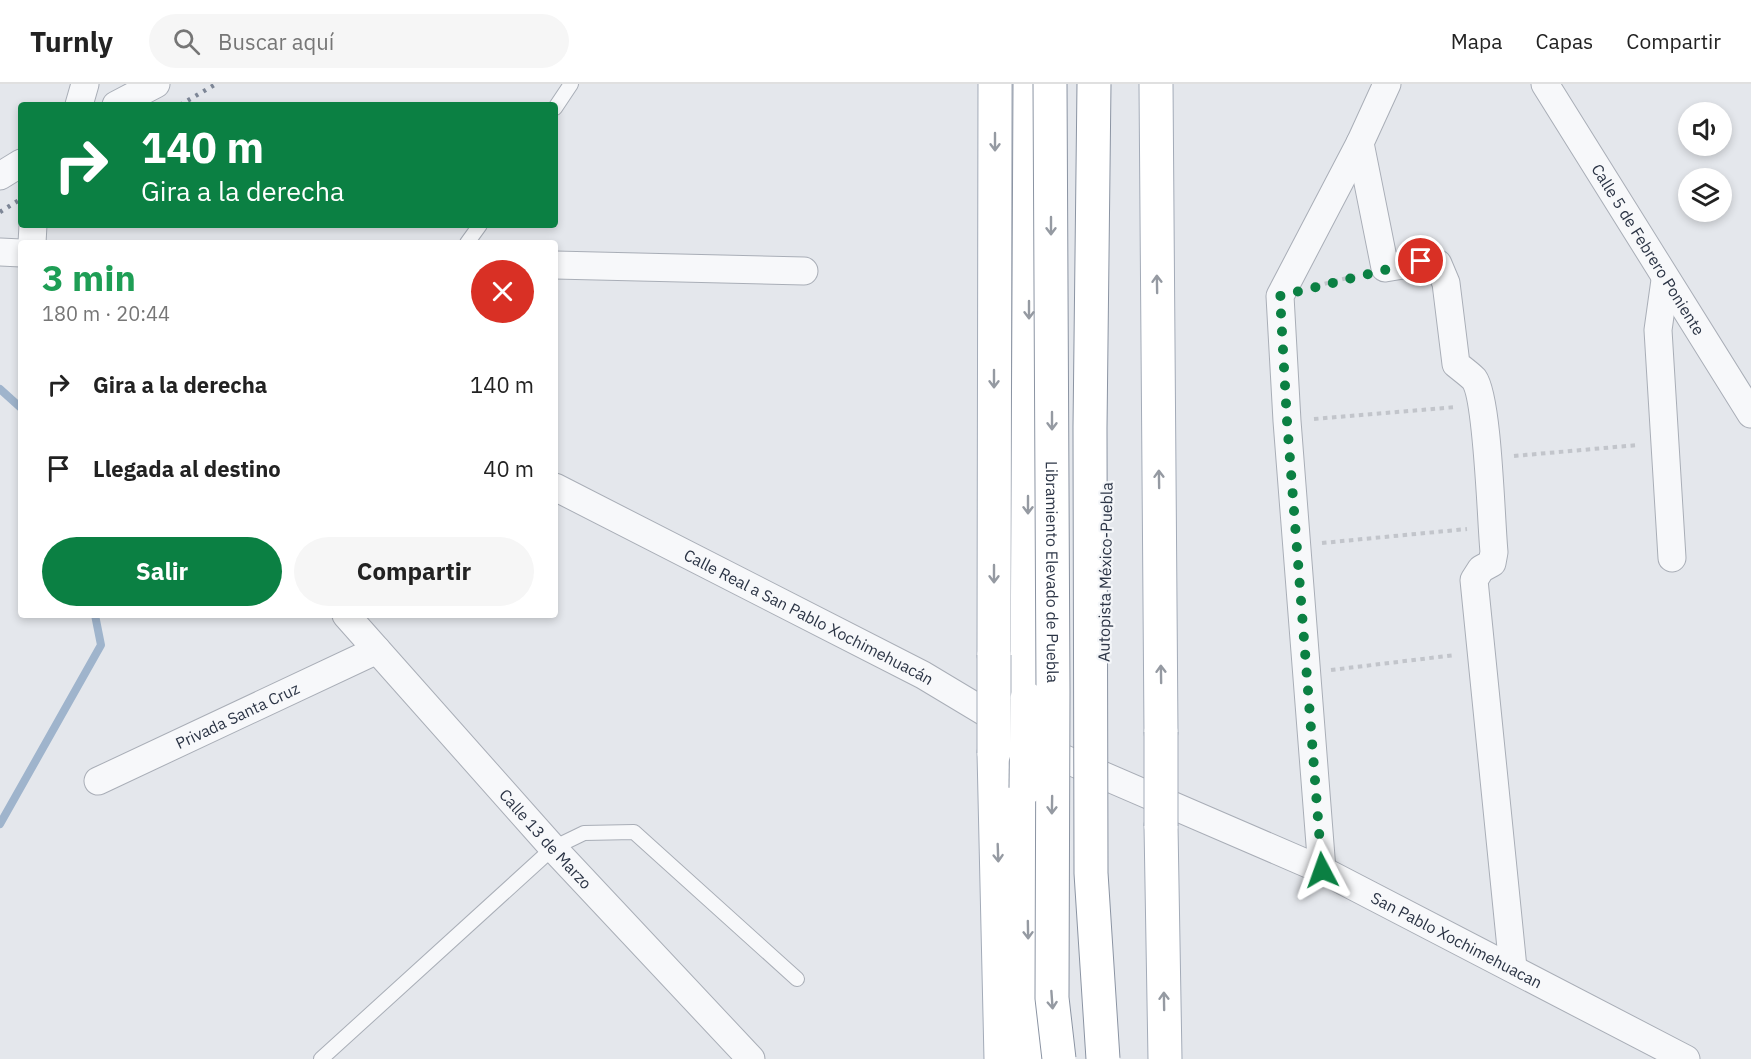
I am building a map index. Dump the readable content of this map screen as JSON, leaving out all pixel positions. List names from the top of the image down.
{
  "streets": {
    "main road": ["Libramiento Elevado de Puebla", "Autopista México-Puebla"],
    "street": [
      "Calle 5 de Febrero Poniente",
      "Calle Real a San Pablo Xochimehuacán",
      "Privada Santa Cruz",
      "Calle 13 de Marzo",
      "San Pablo Xochimehuacan"
    ]
  },
  "crossings": [
    ["Calle Real a San Pablo Xochimehuacán", "San Pablo Xochimehuacan"],
    ["Privada Santa Cruz", "Calle 13 de Marzo"]
  ],
  "page": {
    "header": "Turnly",
    "search": "Buscar aquí",
    "nav": ["Mapa", "Capas", "Compartir"],
    "turn": ["140 m", "Gira a la derecha"],
    "heading": ["3 min", "180 m · 20:44"],
    "list": [
      {
        "name": "Gira a la derecha",
        "value": "140 m"
      },
      {
        "name": "Llegada al destino",
        "value": "40 m"
      }
    ],
    "buttons": ["Salir", "Compartir"]
  }
}
